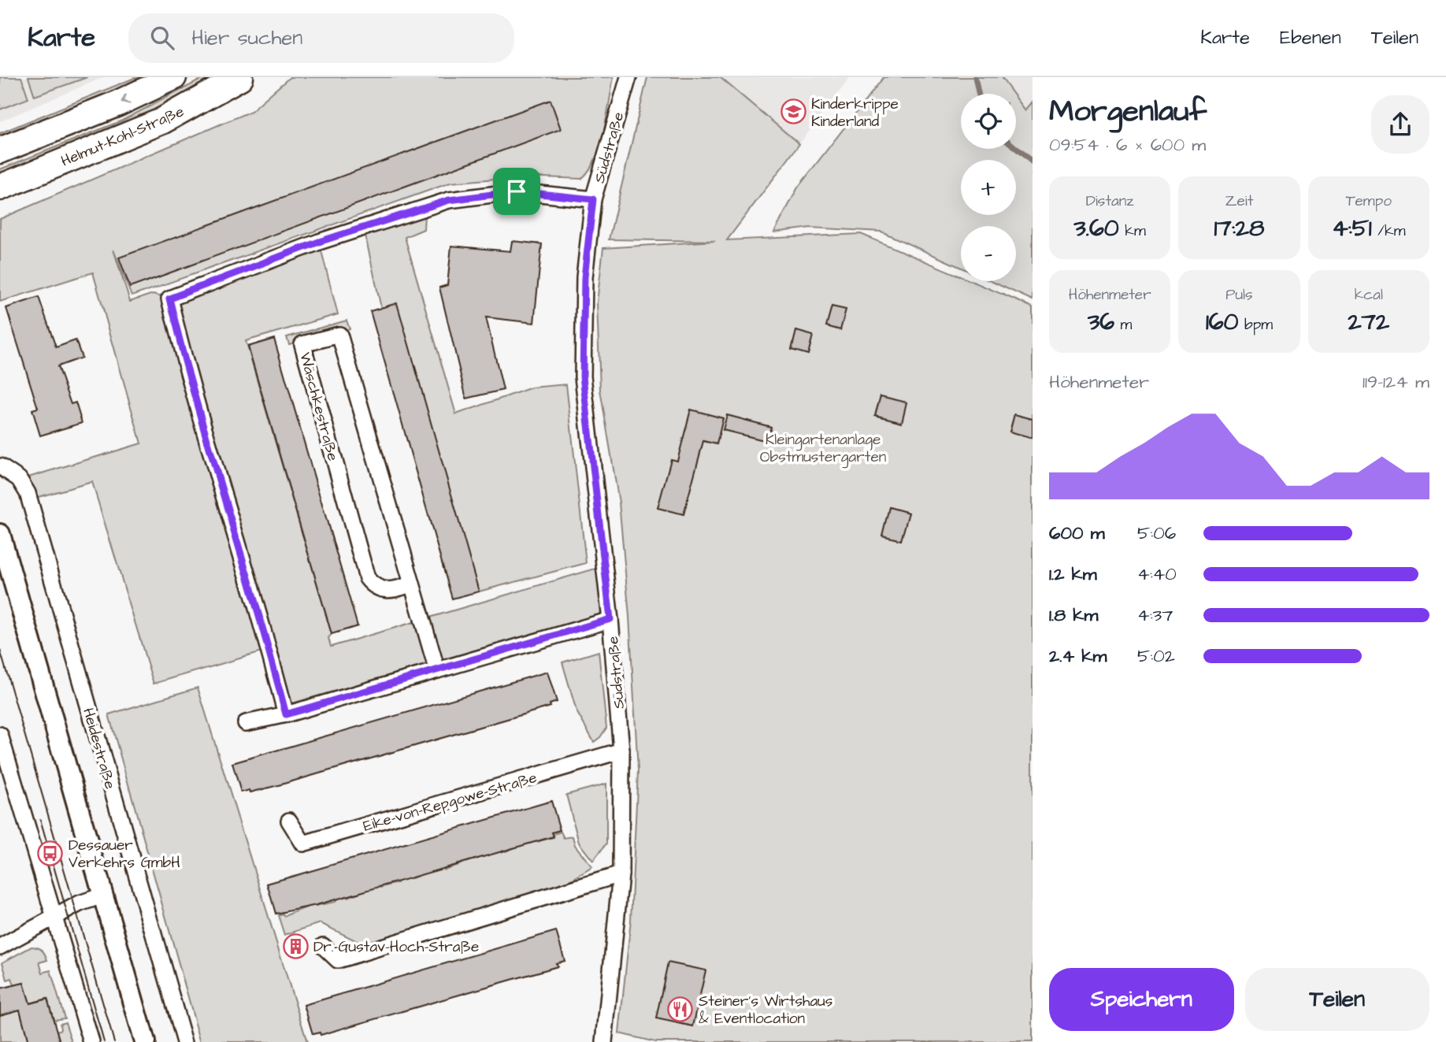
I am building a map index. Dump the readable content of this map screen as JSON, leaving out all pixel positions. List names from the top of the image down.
{
  "streets": {
    "main road": ["Helmut-Kohl-Straße"],
    "street": [
      "Südstraße",
      "Wäschkestraße",
      "Heidestraße",
      "Eike-von-Repgowe-Straße"
    ]
  },
  "crossings": [
    ["Südstraße", "Eike-von-Repgowe-Straße"]
  ],
  "parks": ["Kleingartenanlage Obstmustergarten"],
  "places": {
    "school or university": ["Kinderkrippe Kinderland"],
    "bus stop": ["Dessauer Verkehrs GmbH"],
    "building": ["Dr.-Gustav-Hoch-Straße"],
    "restaurant": ["Steiner's Wirtshaus & Eventlocation"]
  },
  "page": {
    "header": "Karte",
    "search": "Hier suchen",
    "nav": ["Karte", "Ebenen", "Teilen"],
    "heading": ["Morgenlauf", "09:54 · 6 × 600 m"],
    "map_buttons": ["+", "−"],
    "stats": [
      ["Distanz", "3.60 km"],
      ["Zeit", "17:28"],
      ["Tempo", "4:51 /km"],
      ["Höhenmeter", "36 m"],
      ["Puls", "160 bpm"],
      ["kcal", "272"]
    ],
    "chart": ["Höhenmeter", "119–124 m"],
    "list": [
      {
        "name": "600 m",
        "note": "5:06"
      },
      {
        "name": "1.2 km",
        "note": "4:40"
      },
      {
        "name": "1.8 km",
        "note": "4:37"
      },
      {
        "name": "2.4 km",
        "note": "5:02"
      }
    ],
    "buttons": ["Speichern", "Teilen"]
  }
}
